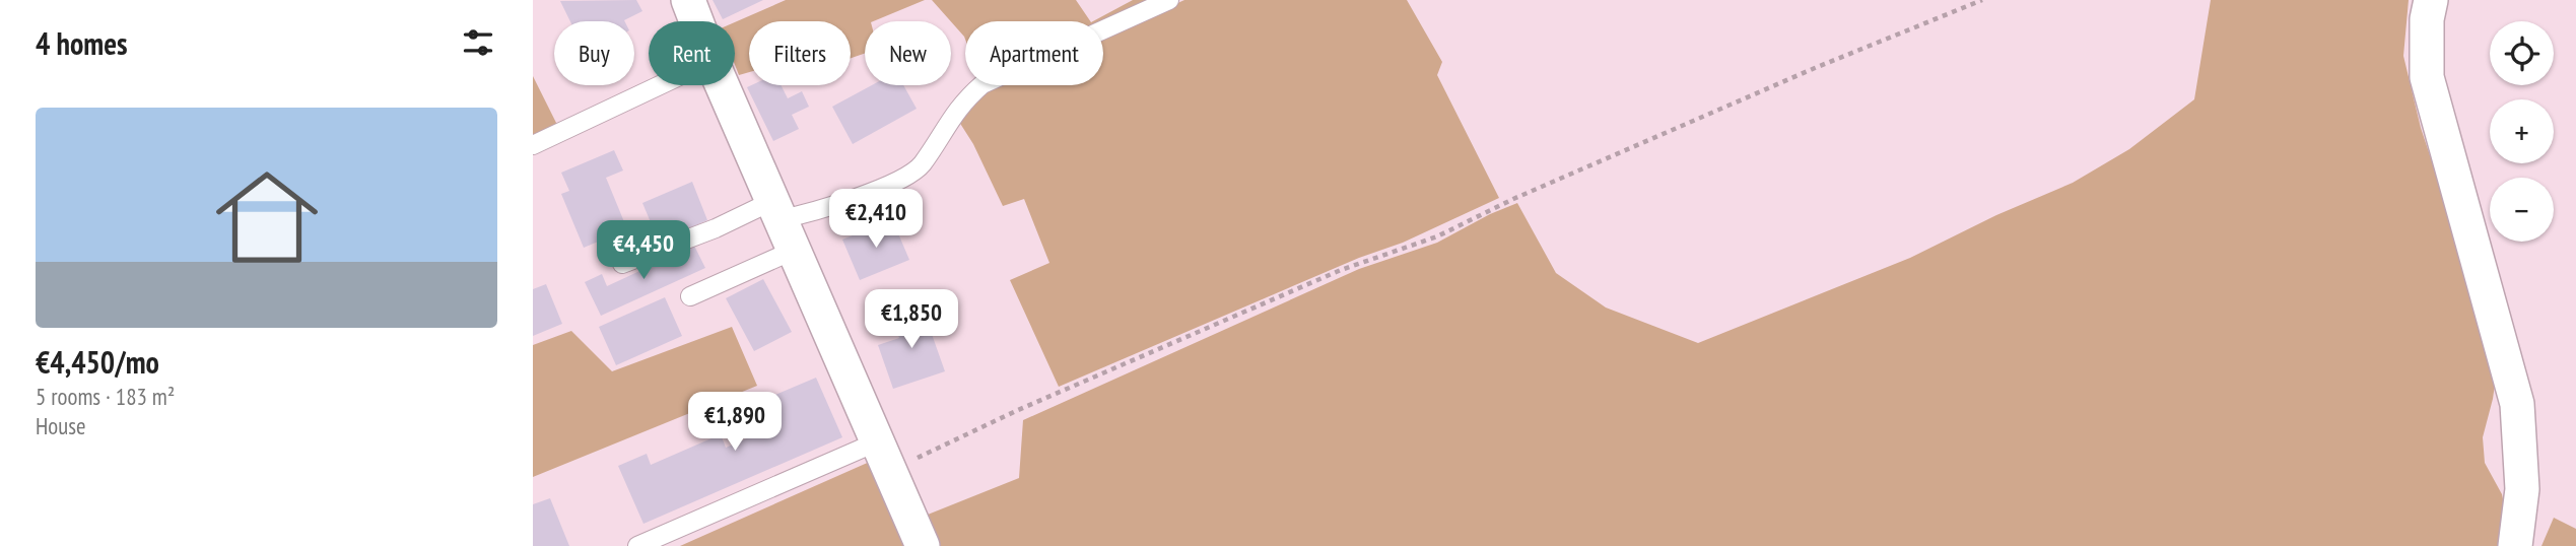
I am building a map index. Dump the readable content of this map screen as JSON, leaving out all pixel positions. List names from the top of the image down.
{
  "page": {
    "heading": "4 homes",
    "map_buttons": ["+", "−"],
    "chip": [
      "Buy",
      "Rent",
      "Filters",
      "New",
      "Apartment"
    ],
    "list": [
      {
        "name": "€4,450/mo",
        "note": "5 rooms · 183 m² · House"
      }
    ],
    "price": [
      "€2,410",
      "€4,450",
      "€1,850",
      "€1,890"
    ]
  }
}
